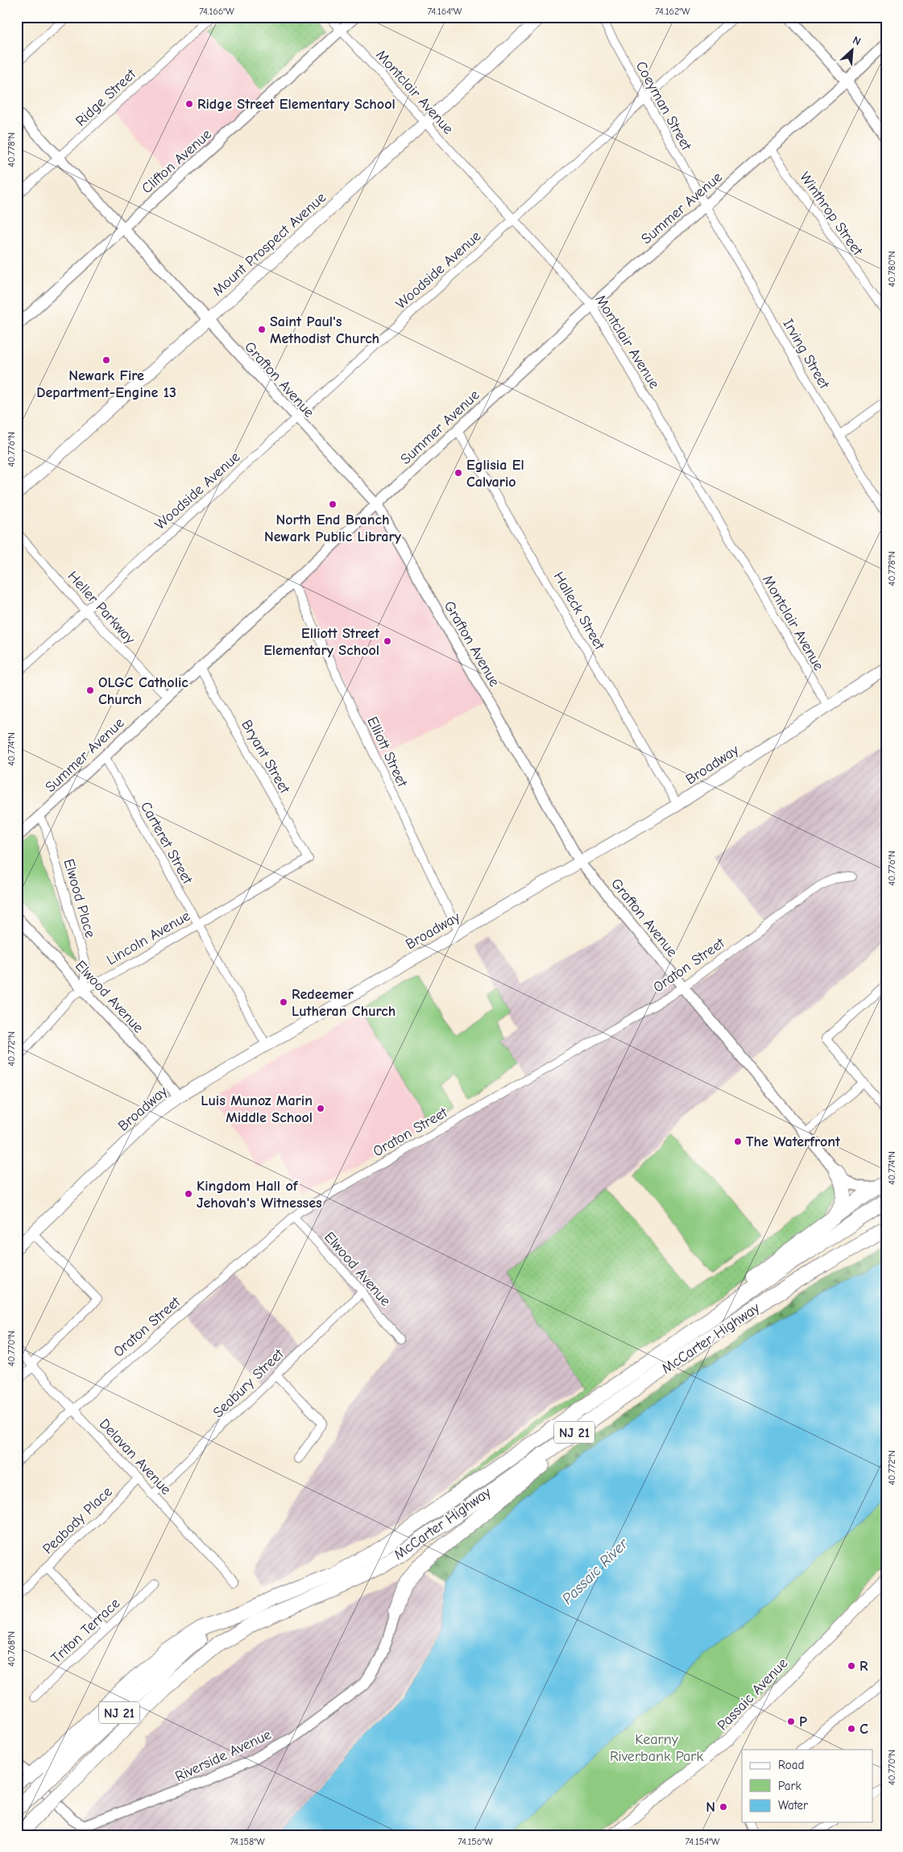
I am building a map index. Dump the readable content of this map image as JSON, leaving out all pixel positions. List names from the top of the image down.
{
  "streets": {
    "highway": ["McCarter Highway", "NJ 21"],
    "main road": ["Mount Prospect Avenue", "Broadway", "Passaic Avenue"],
    "street": [
      "Montclair Avenue",
      "Ridge Street",
      "Coeyman Street",
      "Clifton Avenue",
      "Summer Avenue",
      "Winthrop Street",
      "Woodside Avenue",
      "Irving Street",
      "Grafton Avenue",
      "Heller Parkway",
      "Halleck Street",
      "Elliott Street",
      "Bryant Street",
      "Carteret Street",
      "Elwood Place",
      "Lincoln Avenue",
      "Oraton Street",
      "Elwood Avenue",
      "Seabury Street",
      "Delavan Avenue",
      "Peabody Place",
      "Triton Terrace",
      "Riverside Avenue"
    ]
  },
  "crossings": [
    ["Montclair Avenue", "Clifton Avenue"],
    ["Montclair Avenue", "Summer Avenue"],
    ["Montclair Avenue", "Mount Prospect Avenue"],
    ["Montclair Avenue", "Woodside Avenue"],
    ["Montclair Avenue", "Broadway"],
    ["Ridge Street", "Grafton Avenue"],
    ["Coeyman Street", "Summer Avenue"],
    ["Coeyman Street", "Woodside Avenue"],
    ["Coeyman Street", "Irving Street"],
    ["Clifton Avenue", "Grafton Avenue"],
    ["Summer Avenue", "Winthrop Street"],
    ["Summer Avenue", "Irving Street"],
    ["Summer Avenue", "Grafton Avenue"],
    ["Summer Avenue", "Heller Parkway"],
    ["Summer Avenue", "Halleck Street"],
    ["Summer Avenue", "Elliott Street"],
    ["Summer Avenue", "Bryant Street"],
    ["Summer Avenue", "Carteret Street"],
    ["Summer Avenue", "Elwood Place"],
    ["Mount Prospect Avenue", "Grafton Avenue"],
    ["Woodside Avenue", "Grafton Avenue"],
    ["Woodside Avenue", "Heller Parkway"],
    ["Grafton Avenue", "Broadway"],
    ["Grafton Avenue", "Oraton Street"],
    ["Halleck Street", "Broadway"],
    ["Elliott Street", "Broadway"],
    ["Bryant Street", "Lincoln Avenue"],
    ["Broadway", "Carteret Street"],
    ["Broadway", "Elwood Avenue"],
    ["Carteret Street", "Lincoln Avenue"],
    ["Elwood Place", "Lincoln Avenue"],
    ["Elwood Place", "Elwood Avenue"],
    ["Lincoln Avenue", "Elwood Avenue"],
    ["Oraton Street", "Elwood Avenue"],
    ["Oraton Street", "Delavan Avenue"],
    ["Elwood Avenue", "Seabury Street"],
    ["Seabury Street", "Delavan Avenue"],
    ["Delavan Avenue", "Peabody Place"]
  ],
  "water": ["Passaic River"],
  "parks": ["Kearny Riverbank Park"],
  "places": [
    "Ridge Street Elementary School",
    "Saint Paul's Methodist Church",
    "Newark Fire Department-Engine 13",
    "Eglisia El Calvario",
    "North End Branch Newark Public Library",
    "Elliott Street Elementary School",
    "OLGC Catholic Church",
    "Redeemer Lutheran Church",
    "Luis Munoz Marin Middle School",
    "The Waterfront",
    "Kingdom Hall of Jehovah's Witnesses",
    "R",
    "P",
    "C",
    "N"
  ],
  "legend": ["Road", "Park", "Water"],
  "north": "top right",
  "coordinates": [
    "74.166°W",
    "74.164°W",
    "74.162°W",
    "40.778°N",
    "40.780°N",
    "40.776°N",
    "40.774°N",
    "40.772°N",
    "40.770°N",
    "40.768°N",
    "74.158°W",
    "74.156°W",
    "74.154°W"
  ]
}
